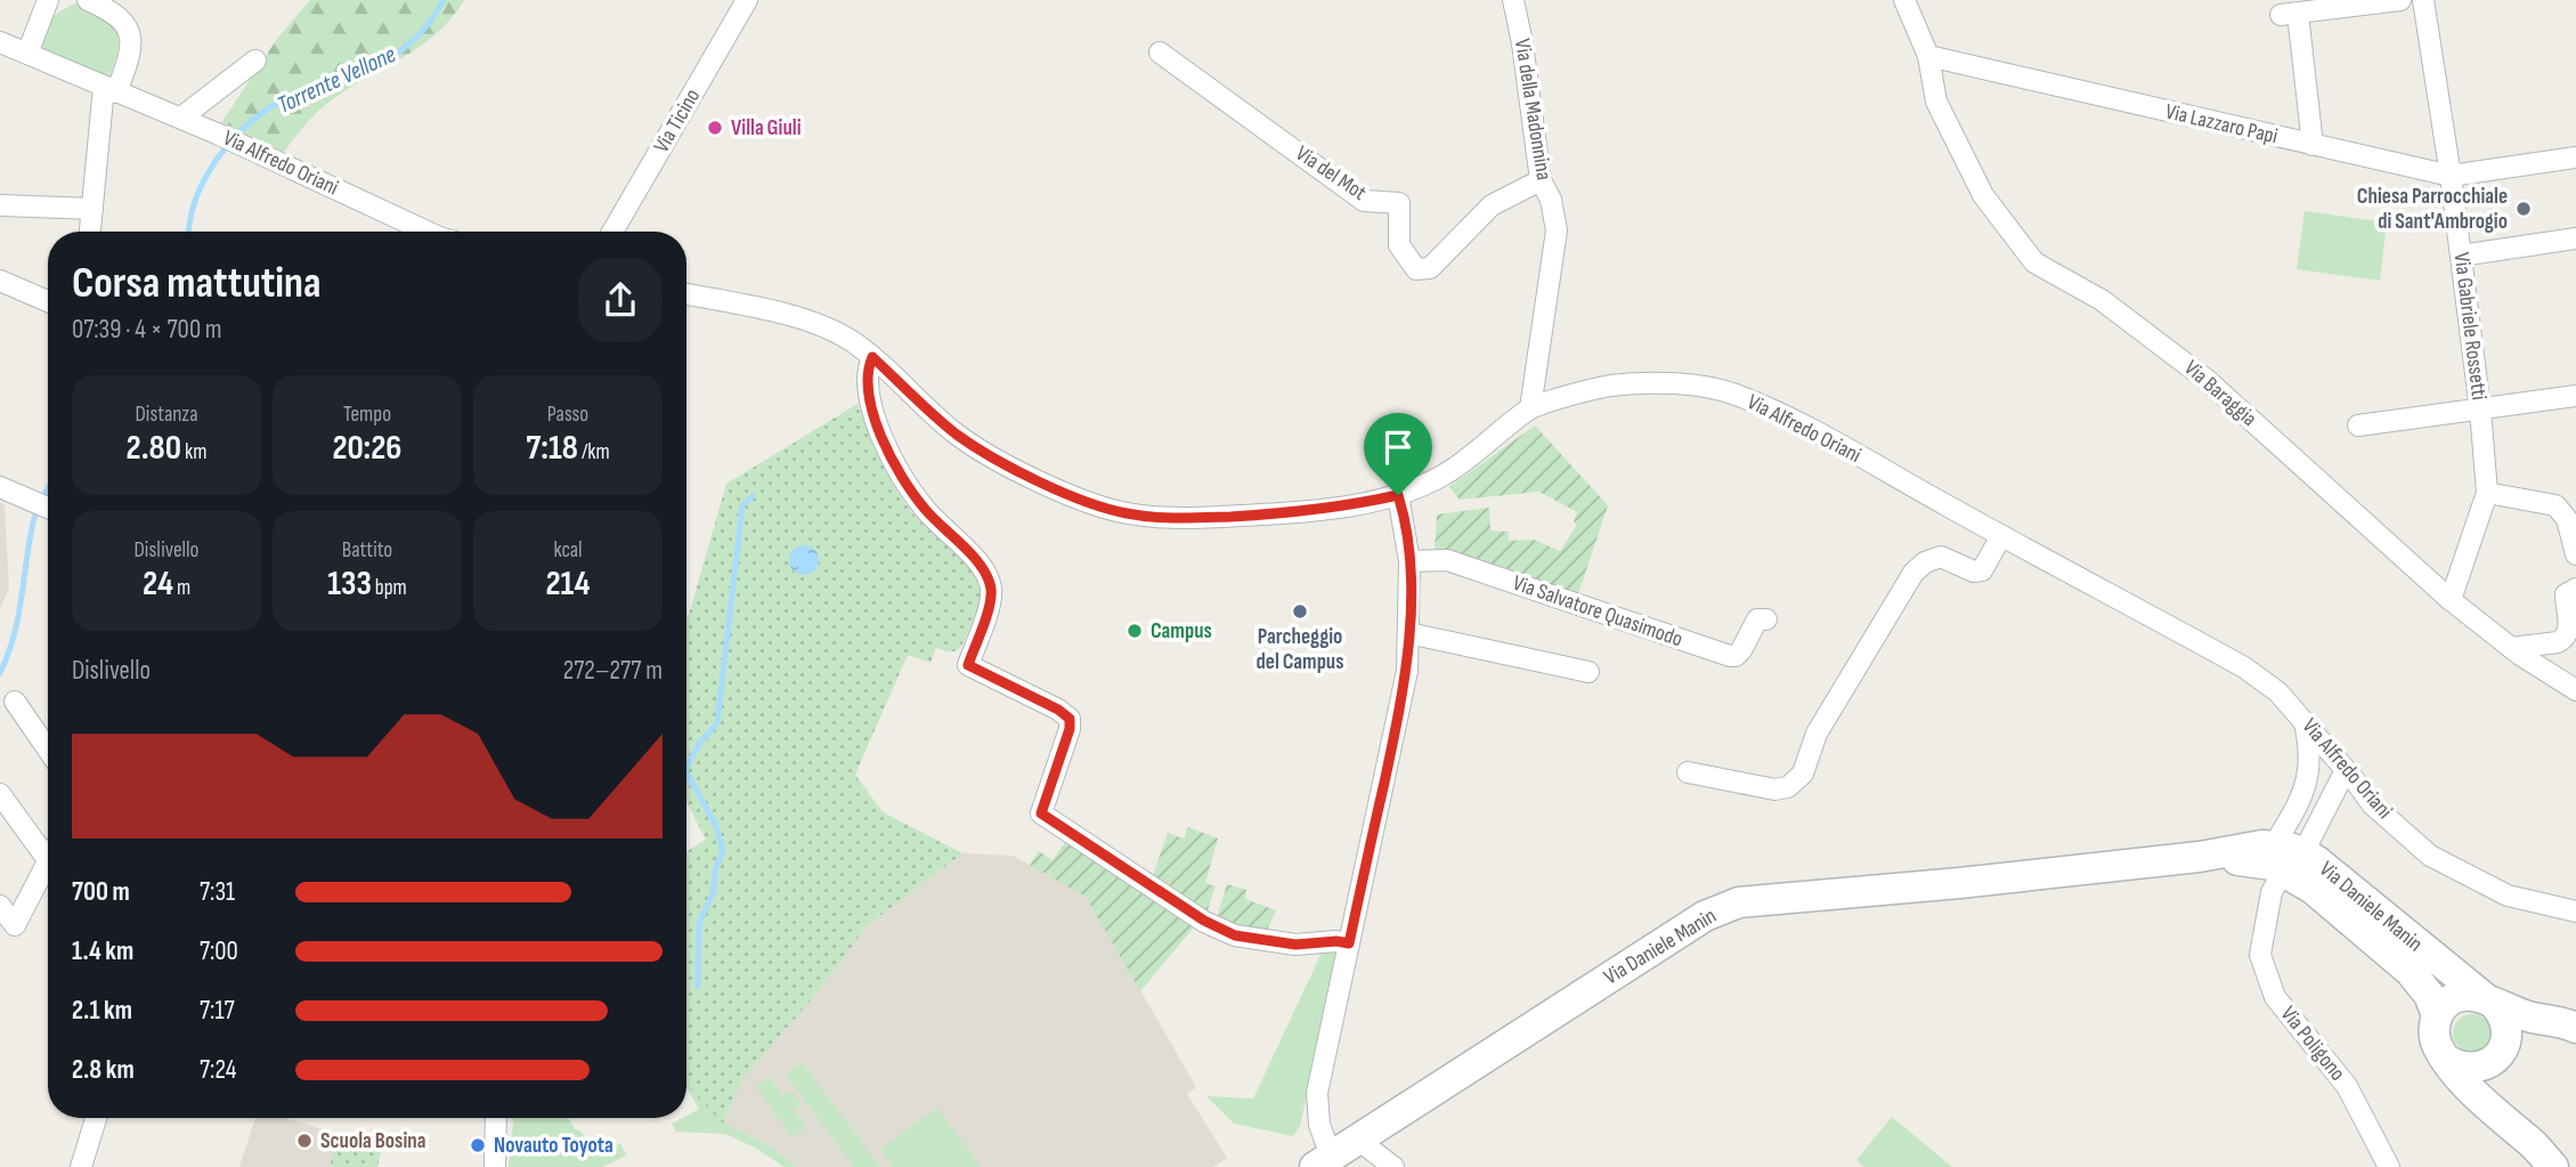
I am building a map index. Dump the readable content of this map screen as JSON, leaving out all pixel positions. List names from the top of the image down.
{
  "streets": {
    "main road": ["Via Daniele Manin"],
    "street": [
      "Via della Madonnina",
      "Via Ticino",
      "Via Lazzaro Papi",
      "Via Alfredo Oriani",
      "Via del Mot",
      "Via Gabriele Rossetti",
      "Via Baraggia",
      "Via Salvatore Quasimodo",
      "Via Poligono"
    ]
  },
  "crossings": [
    ["Via della Madonnina", "Via Alfredo Oriani"],
    ["Via della Madonnina", "Via del Mot"],
    ["Via Lazzaro Papi", "Via Gabriele Rossetti"],
    ["Via Lazzaro Papi", "Via Baraggia"],
    ["Via Gabriele Rossetti", "Via Baraggia"],
    ["Via Daniele Manin", "Via Poligono"]
  ],
  "water": ["Torrente Vellone"],
  "places": [
    "Villa Giuli",
    "Chiesa Parrocchiale di Sant'Ambrogio",
    "Parcheggio del Campus",
    "Campus",
    "Scuola Bosina",
    "Novauto Toyota"
  ],
  "page": {
    "heading": ["Corsa mattutina", "07:39 · 4 × 700 m"],
    "stats": [
      ["Distanza", "2.80 km"],
      ["Tempo", "20:26"],
      ["Passo", "7:18 /km"],
      ["Dislivello", "24 m"],
      ["Battito", "133 bpm"],
      ["kcal", "214"]
    ],
    "chart": ["Dislivello", "272–277 m"],
    "list": [
      {
        "name": "700 m",
        "note": "7:31"
      },
      {
        "name": "1.4 km",
        "note": "7:00"
      },
      {
        "name": "2.1 km",
        "note": "7:17"
      },
      {
        "name": "2.8 km",
        "note": "7:24"
      }
    ]
  }
}
